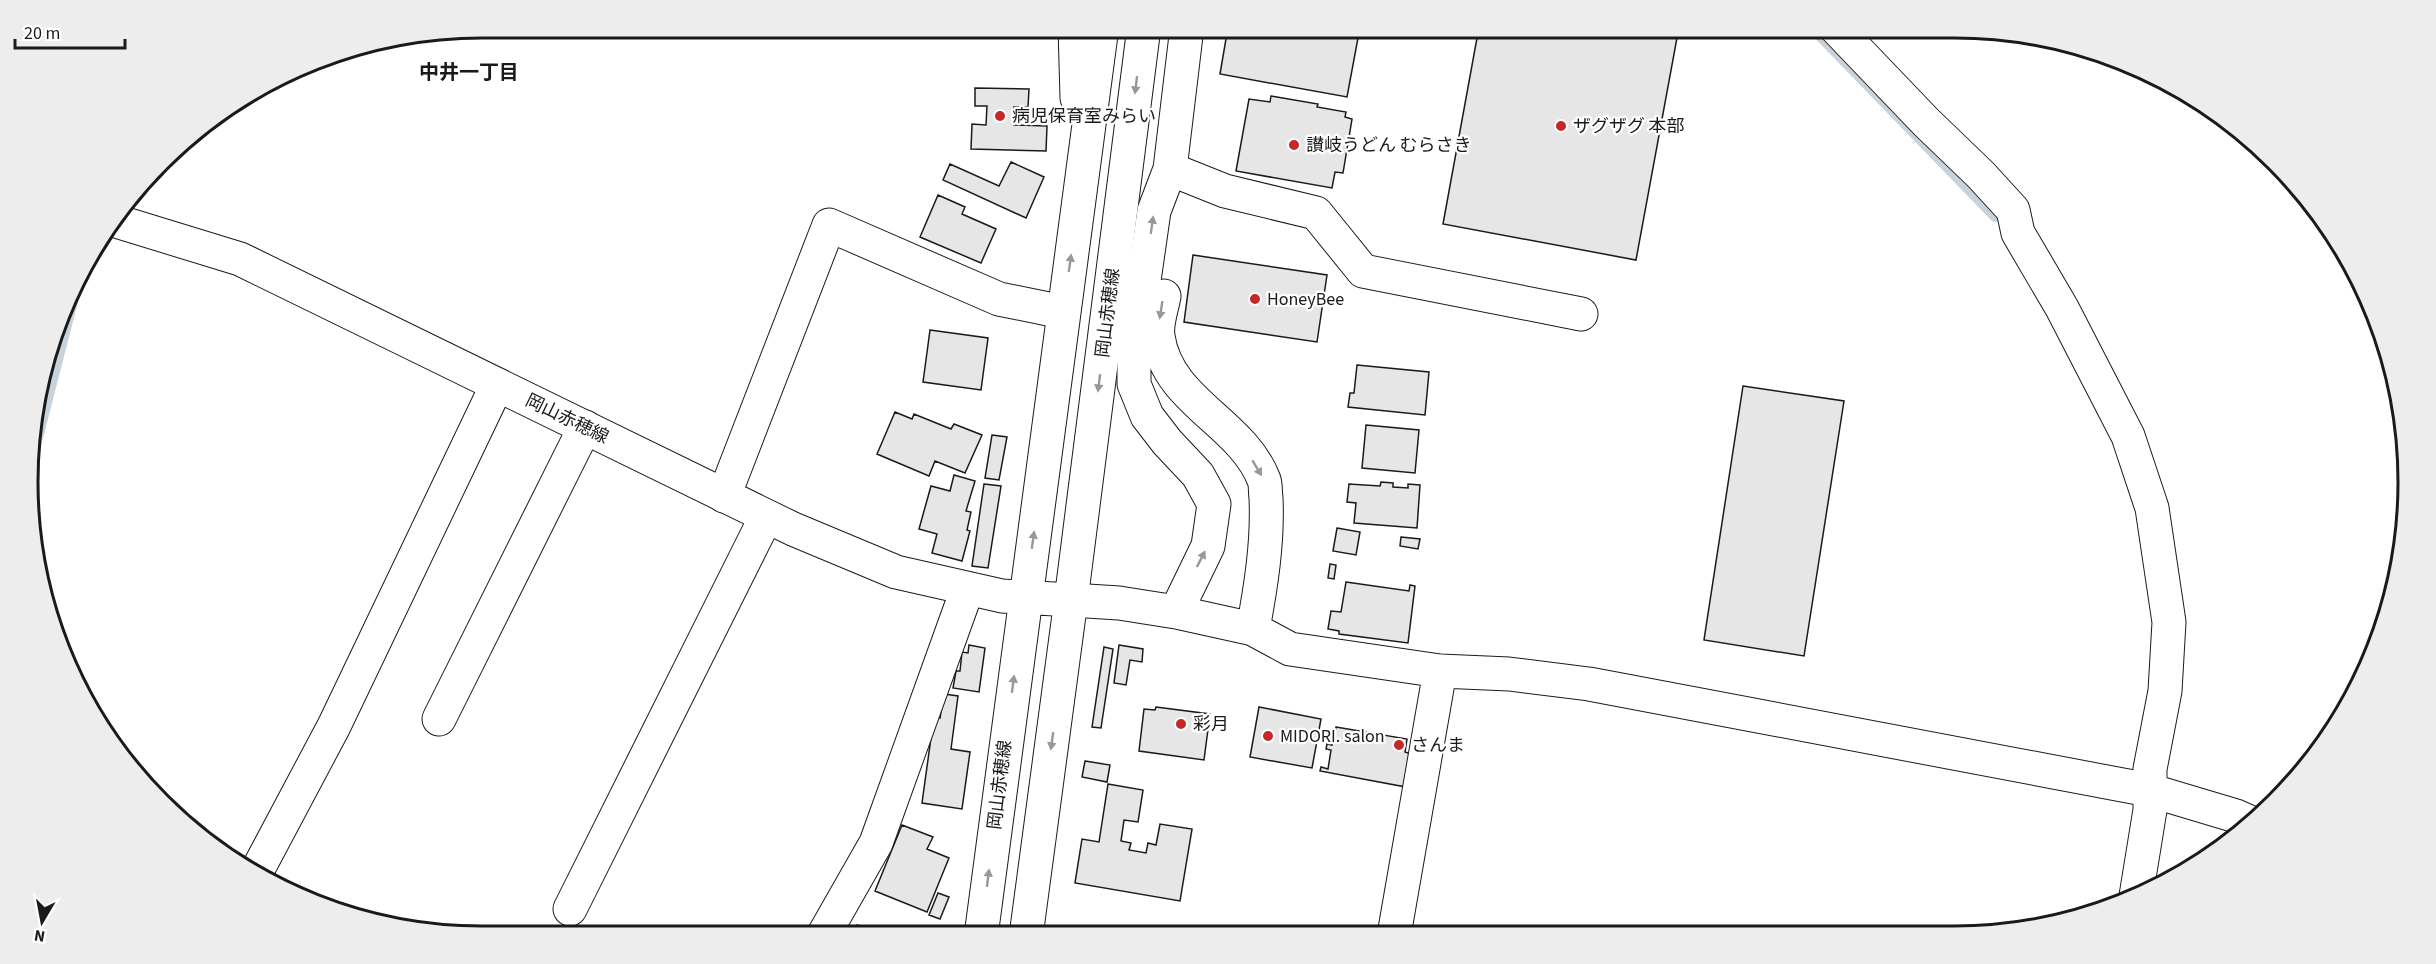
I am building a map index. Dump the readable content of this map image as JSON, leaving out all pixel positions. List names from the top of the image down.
{
  "streets": {
    "street": ["岡山赤穂線"]
  },
  "districts": ["中井一丁目"],
  "places": [
    "病児保育室みらい",
    "ザグザグ 本部",
    "讃岐うどん むらさき",
    "HoneyBee",
    "彩月",
    "MIDORI. salon",
    "さんま"
  ],
  "scale_bar": "20 m",
  "north": "bottom"
}
